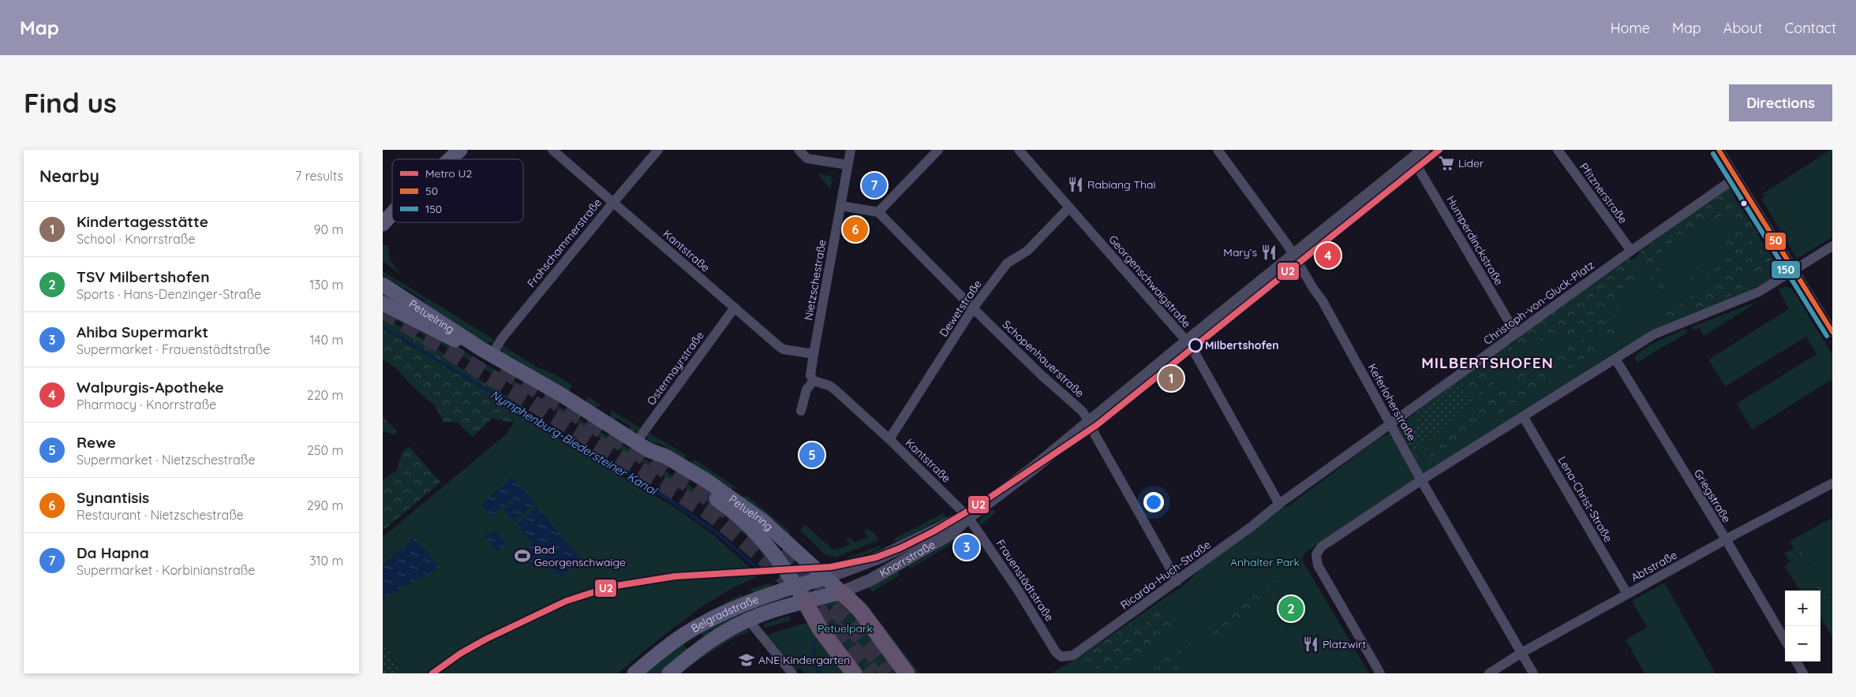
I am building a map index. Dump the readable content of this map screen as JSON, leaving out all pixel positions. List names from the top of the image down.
{
  "streets": {
    "main road": ["Petuelring", "Belgradstraße"],
    "street": [
      "Pfitznerstraße",
      "Humperdinckstraße",
      "Frohschammerstraße",
      "Kantstraße",
      "Nietzschestraße",
      "Georgenschwaigstraße",
      "Christoph-von-Gluck-Platz",
      "Dewetstraße",
      "Schopenhauerstraße",
      "Ostermayrstraße",
      "Keferloherstraße",
      "Griegstraße",
      "Lena-Christ-Straße",
      "Knorrstraße",
      "Abtstraße",
      "Ricarda-Huch-Straße",
      "Frauenstädtstraße"
    ]
  },
  "crossings": [
    ["Pfitznerstraße", "Christoph-von-Gluck-Platz"],
    ["Humperdinckstraße", "Christoph-von-Gluck-Platz"],
    ["Humperdinckstraße", "Knorrstraße"],
    ["Frohschammerstraße", "Kantstraße"],
    ["Frohschammerstraße", "Petuelring"],
    ["Kantstraße", "Nietzschestraße"],
    ["Kantstraße", "Dewetstraße"],
    ["Kantstraße", "Ostermayrstraße"],
    ["Kantstraße", "Knorrstraße"],
    ["Kantstraße", "Frauenstädtstraße"],
    ["Georgenschwaigstraße", "Christoph-von-Gluck-Platz"],
    ["Georgenschwaigstraße", "Dewetstraße"],
    ["Georgenschwaigstraße", "Knorrstraße"],
    ["Georgenschwaigstraße", "Ricarda-Huch-Straße"],
    ["Christoph-von-Gluck-Platz", "Keferloherstraße"],
    ["Christoph-von-Gluck-Platz", "Ricarda-Huch-Straße"],
    ["Dewetstraße", "Schopenhauerstraße"],
    ["Petuelring", "Ostermayrstraße"],
    ["Petuelring", "Knorrstraße"],
    ["Petuelring", "Belgradstraße"],
    ["Schopenhauerstraße", "Knorrstraße"],
    ["Schopenhauerstraße", "Ricarda-Huch-Straße"],
    ["Keferloherstraße", "Knorrstraße"],
    ["Keferloherstraße", "Abtstraße"],
    ["Griegstraße", "Abtstraße"],
    ["Lena-Christ-Straße", "Abtstraße"],
    ["Knorrstraße", "Frauenstädtstraße"],
    ["Knorrstraße", "Belgradstraße"],
    ["Ricarda-Huch-Straße", "Frauenstädtstraße"]
  ],
  "districts": ["MILBERTSHOFEN"],
  "water": ["Nymphenburg-Biedersteiner Kanal"],
  "parks": ["Anhalter Park", "Petuelpark"],
  "places": {
    "supermarket": ["Lider"],
    "restaurant": ["Rabiang Thai", "Mary’s", "Platzwirt"],
    "other": ["Milbertshofen"],
    "sports": ["Bad Georgenschwaige"],
    "school or university": ["ANE Kindergarten"]
  },
  "lines": ["metro line U2", "transit line 50", "transit line 150"],
  "legend": ["Metro U2", "50", "150"],
  "page": {
    "header": "Map",
    "nav": [
      "Home",
      "Map",
      "About",
      "Contact"
    ],
    "buttons": "Directions",
    "title": "Find us",
    "heading": ["Nearby", "7 results"],
    "pins": [
      "7",
      "6",
      "4",
      "1",
      "5",
      "3",
      "2"
    ],
    "list": [
      {
        "mark": "1",
        "name": "Kindertagesstätte",
        "note": "School · Knorrstraße",
        "value": "90 m"
      },
      {
        "mark": "2",
        "name": "TSV Milbertshofen",
        "note": "Sports · Hans-Denzinger-Straße",
        "value": "130 m"
      },
      {
        "mark": "3",
        "name": "Ahiba Supermarkt",
        "note": "Supermarket · Frauenstädtstraße",
        "value": "140 m"
      },
      {
        "mark": "4",
        "name": "Walpurgis-Apotheke",
        "note": "Pharmacy · Knorrstraße",
        "value": "220 m"
      },
      {
        "mark": "5",
        "name": "Rewe",
        "note": "Supermarket · Nietzschestraße",
        "value": "250 m"
      },
      {
        "mark": "6",
        "name": "Synantisis",
        "note": "Restaurant · Nietzschestraße",
        "value": "290 m"
      },
      {
        "mark": "7",
        "name": "Da Hapna",
        "note": "Supermarket · Korbinianstraße",
        "value": "310 m"
      }
    ],
    "map_buttons": ["+", "−"]
  }
}
